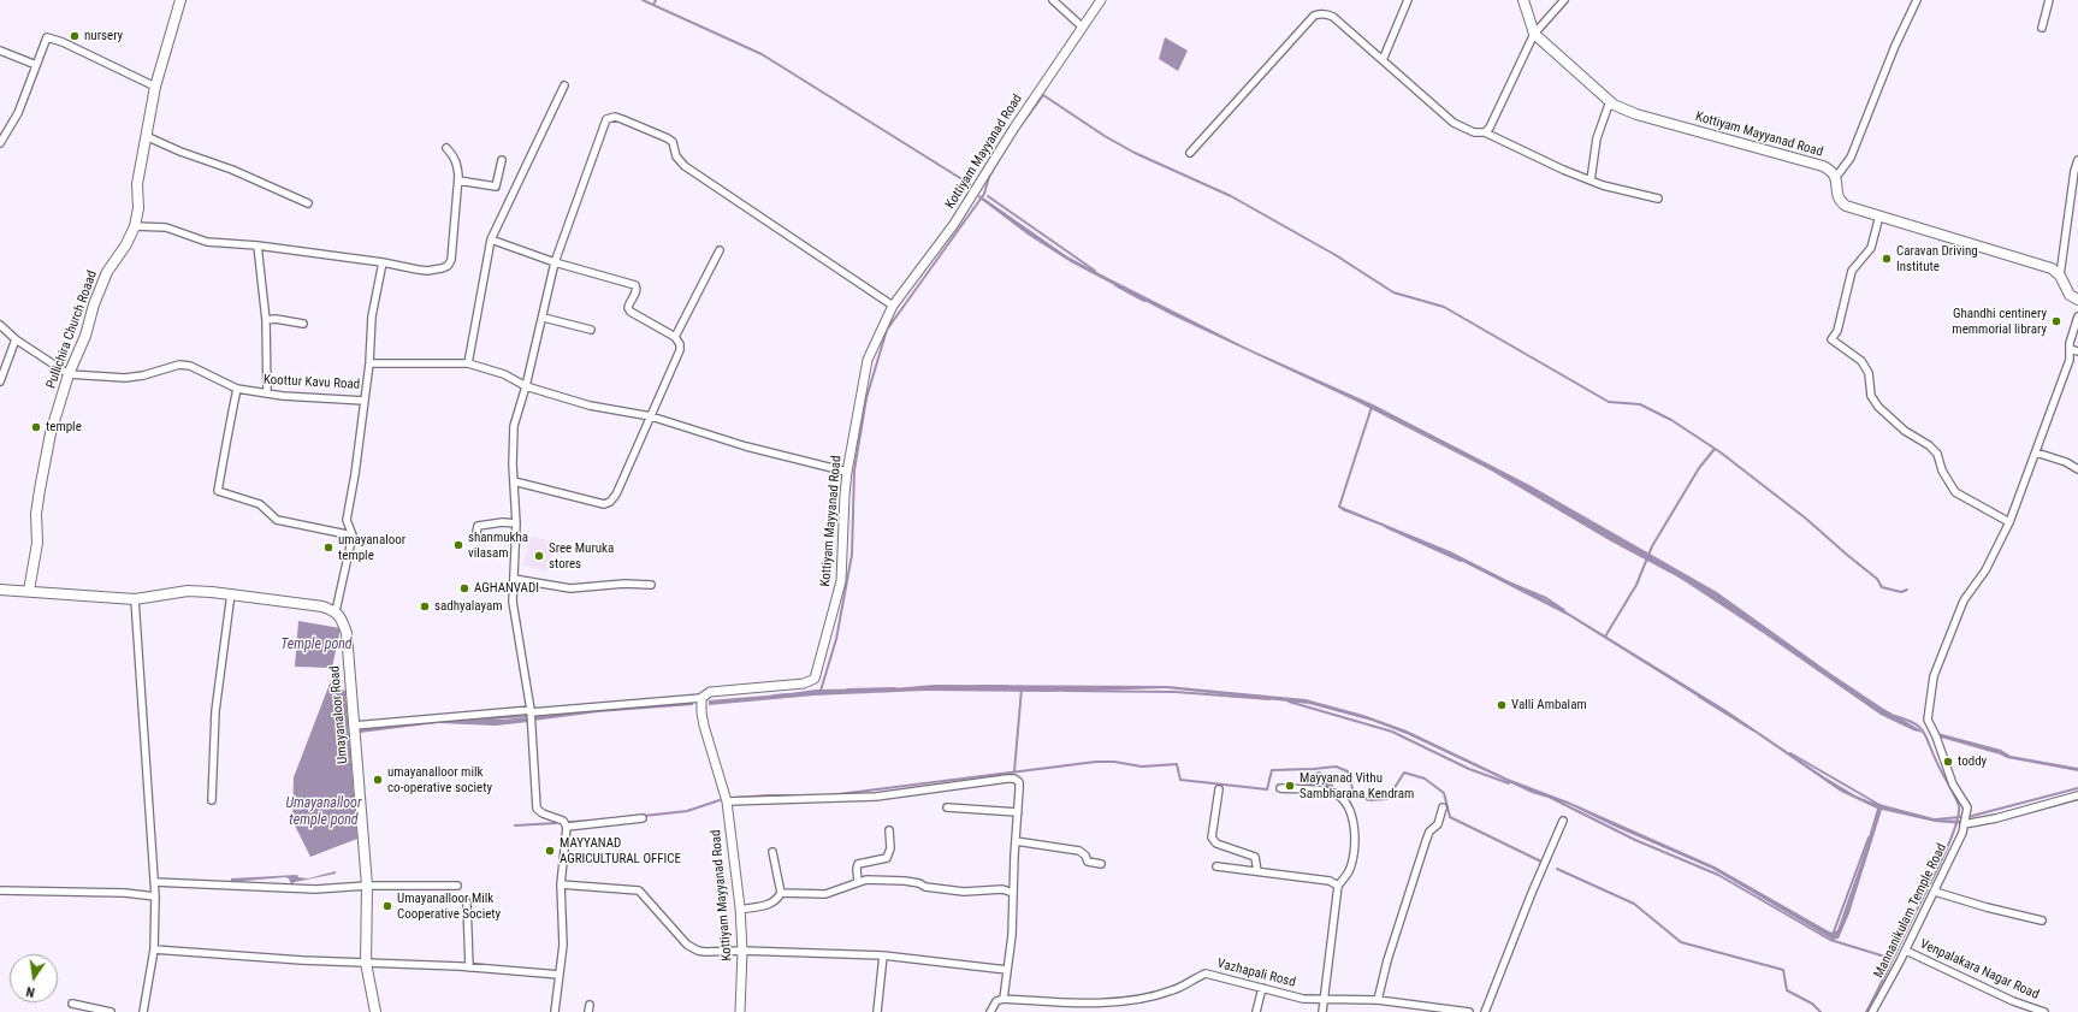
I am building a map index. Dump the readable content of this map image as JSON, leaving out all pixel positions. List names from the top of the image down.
{
  "streets": {
    "main road": ["Kottiyam Mayyanad Road", "Pullichira Church Roaad", "Umayanaloor Road"],
    "street": [
      "Koottur Kavu Road",
      "Mannanikulam Temple Road",
      "Venpalakara Nagar Road",
      "Vazhapali Rosd"
    ]
  },
  "crossings": [
    ["Kottiyam Mayyanad Road", "Koottur Kavu Road"],
    ["Pullichira Church Roaad", "Koottur Kavu Road"],
    ["Mannanikulam Temple Road", "Venpalakara Nagar Road"]
  ],
  "water": ["Temple pond", "Umayanalloor temple pond"],
  "places": [
    "nursery",
    "Caravan Driving Institute",
    "Ghandhi centinery memmorial library",
    "temple",
    "shanmukha vilasam",
    "umayanaloor temple",
    "Sree Muruka stores",
    "AGHANVADI",
    "sadhyalayam",
    "Valli Ambalam",
    "toddy",
    "umayanalloor milk co-operative society",
    "Mayyanad Vithu Sambharana Kendram",
    "MAYYANAD AGRICULTURAL OFFICE",
    "Umayanalloor Milk Cooperative Society"
  ],
  "north": "bottom"
}
